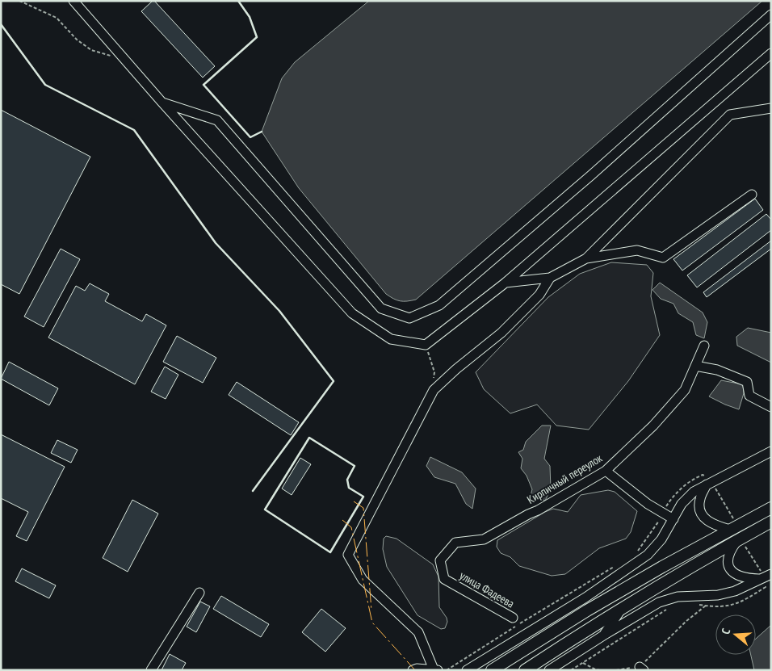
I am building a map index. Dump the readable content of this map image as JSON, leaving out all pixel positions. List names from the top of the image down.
{
  "streets": {
    "street": ["Кирпичный переулок", "улица Фадеева"]
  },
  "crossings": [
    ["Кирпичный переулок", "улица Фадеева"]
  ],
  "north": "left"
}
